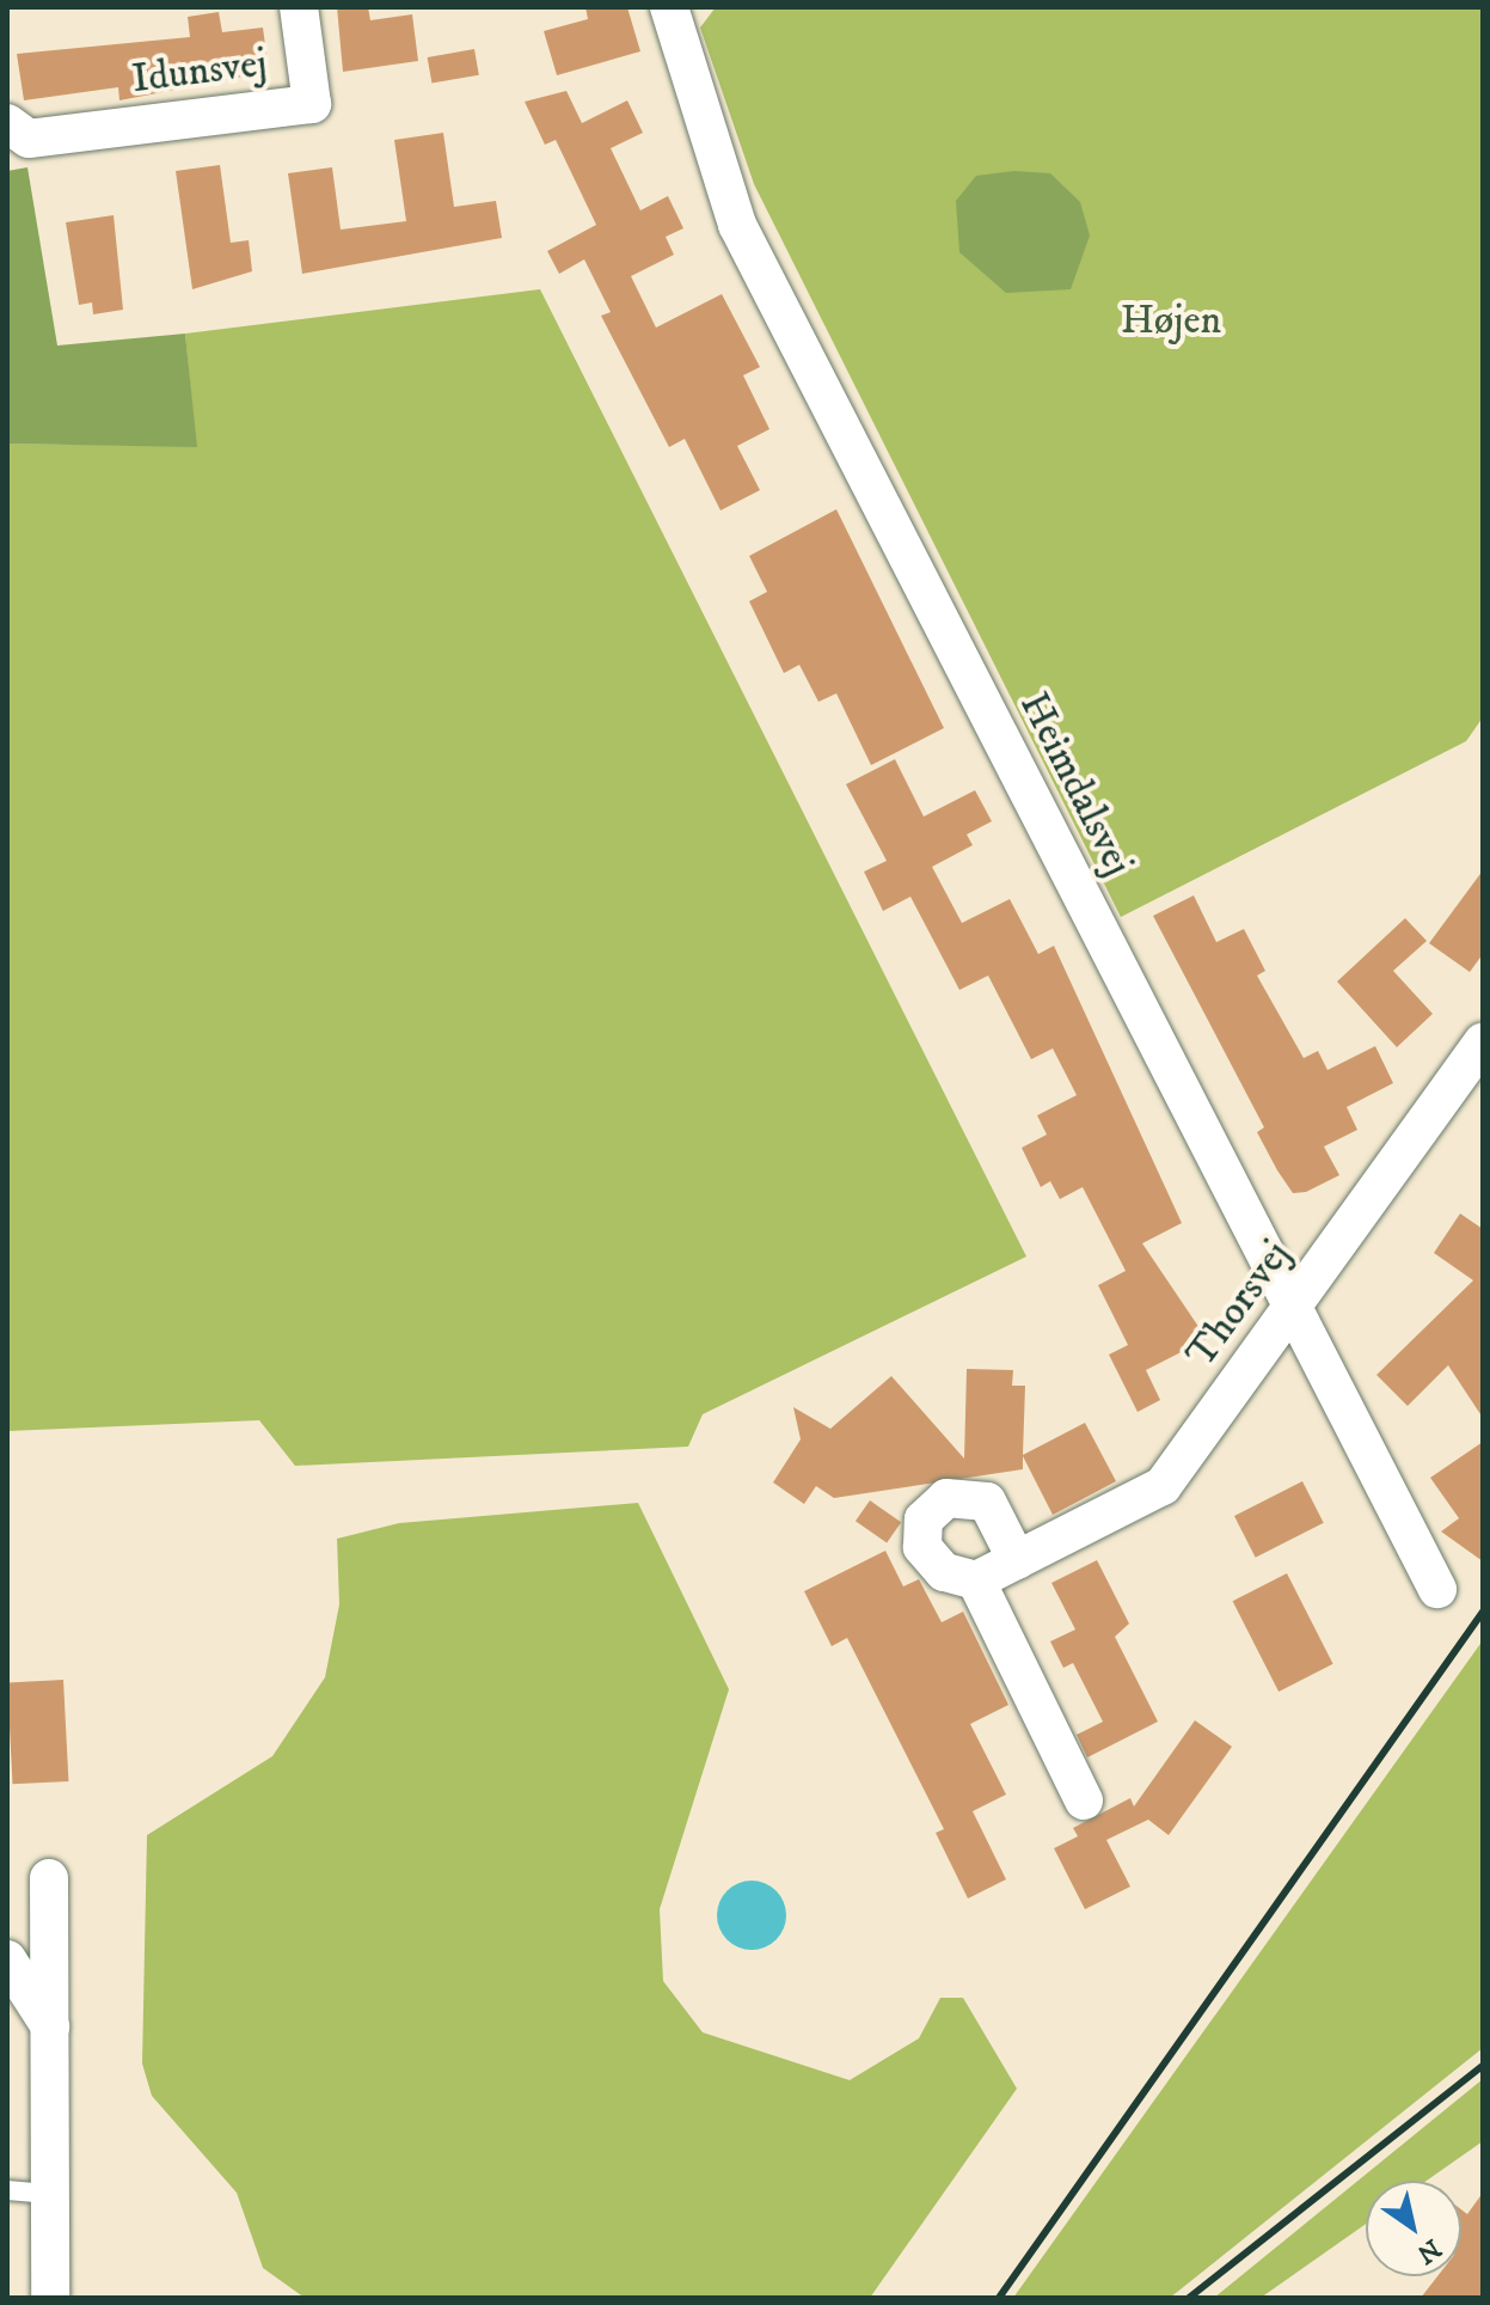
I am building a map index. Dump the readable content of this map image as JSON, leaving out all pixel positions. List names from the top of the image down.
{
  "streets": {
    "street": ["Idunsvej", "Heimdalsvej", "Thorsvej"]
  },
  "crossings": [
    ["Heimdalsvej", "Thorsvej"]
  ],
  "parks": ["Højen"],
  "north": "bottom right"
}
